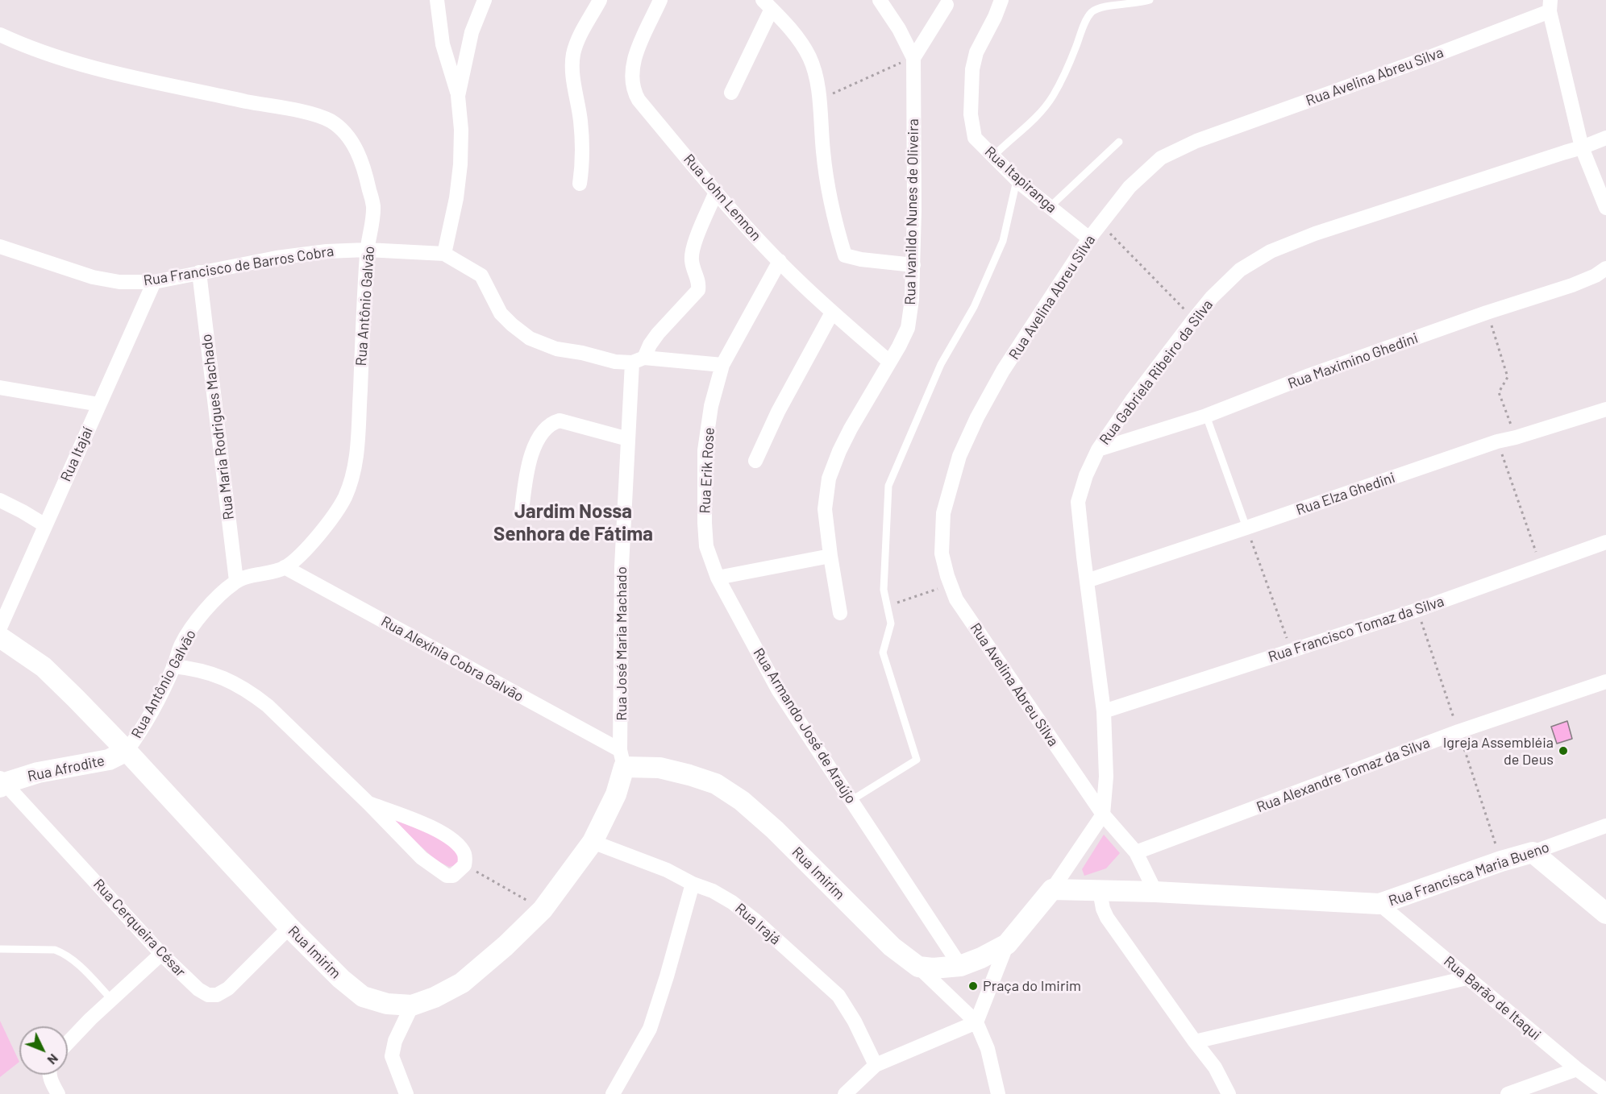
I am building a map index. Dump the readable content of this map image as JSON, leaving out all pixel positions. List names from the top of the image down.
{
  "streets": {
    "street": [
      "Rua Avelina Abreu Silva",
      "Rua Itapiranga",
      "Rua John Lennon",
      "Rua Ivanildo Nunes de Oliveira",
      "Rua Francisco de Barros Cobra",
      "Rua Antônio Galvão",
      "Rua Maximino Ghedini",
      "Rua Gabriela Ribeiro da Silva",
      "Rua Maria Rodrigues Machado",
      "Rua Itajaí",
      "Rua Erik Rose",
      "Rua Elza Ghedini",
      "Rua Francisco Tomaz da Silva",
      "Rua José Maria Machado",
      "Rua Alexínia Cobra Galvão",
      "Rua Armando José de Araújo",
      "Rua Afrodite",
      "Rua Alexandre Tomaz da Silva",
      "Rua Imirim",
      "Rua Francisca Maria Bueno",
      "Rua Irajá",
      "Rua Cerqueira César",
      "Rua Barão de Itaqui"
    ]
  },
  "crossings": [
    ["Rua Avelina Abreu Silva", "Rua Itapiranga"],
    ["Rua Avelina Abreu Silva", "Rua Gabriela Ribeiro da Silva"],
    ["Rua Avelina Abreu Silva", "Rua Alexandre Tomaz da Silva"],
    ["Rua Avelina Abreu Silva", "Rua Francisca Maria Bueno"],
    ["Rua John Lennon", "Rua Ivanildo Nunes de Oliveira"],
    ["Rua John Lennon", "Rua Erik Rose"],
    ["Rua Francisco de Barros Cobra", "Rua Antônio Galvão"],
    ["Rua Francisco de Barros Cobra", "Rua Maria Rodrigues Machado"],
    ["Rua Francisco de Barros Cobra", "Rua Itajaí"],
    ["Rua Antônio Galvão", "Rua Maria Rodrigues Machado"],
    ["Rua Antônio Galvão", "Rua Alexínia Cobra Galvão"],
    ["Rua Antônio Galvão", "Rua Afrodite"],
    ["Rua Antônio Galvão", "Rua Imirim"],
    ["Rua Maximino Ghedini", "Rua Gabriela Ribeiro da Silva"],
    ["Rua Gabriela Ribeiro da Silva", "Rua Elza Ghedini"],
    ["Rua Gabriela Ribeiro da Silva", "Rua Francisco Tomaz da Silva"],
    ["Rua Erik Rose", "Rua Armando José de Araújo"],
    ["Rua José Maria Machado", "Rua Alexínia Cobra Galvão"],
    ["Rua José Maria Machado", "Rua Imirim"],
    ["Rua Alexínia Cobra Galvão", "Rua Imirim"],
    ["Rua Afrodite", "Rua Imirim"],
    ["Rua Afrodite", "Rua Cerqueira César"],
    ["Rua Imirim", "Rua Irajá"],
    ["Rua Imirim", "Rua Cerqueira César"],
    ["Rua Francisca Maria Bueno", "Rua Barão de Itaqui"]
  ],
  "districts": ["Jardim Nossa Senhora de Fátima"],
  "places": ["Igreja Assembléia de Deus", "Praça do Imirim"],
  "north": "bottom right"
}
